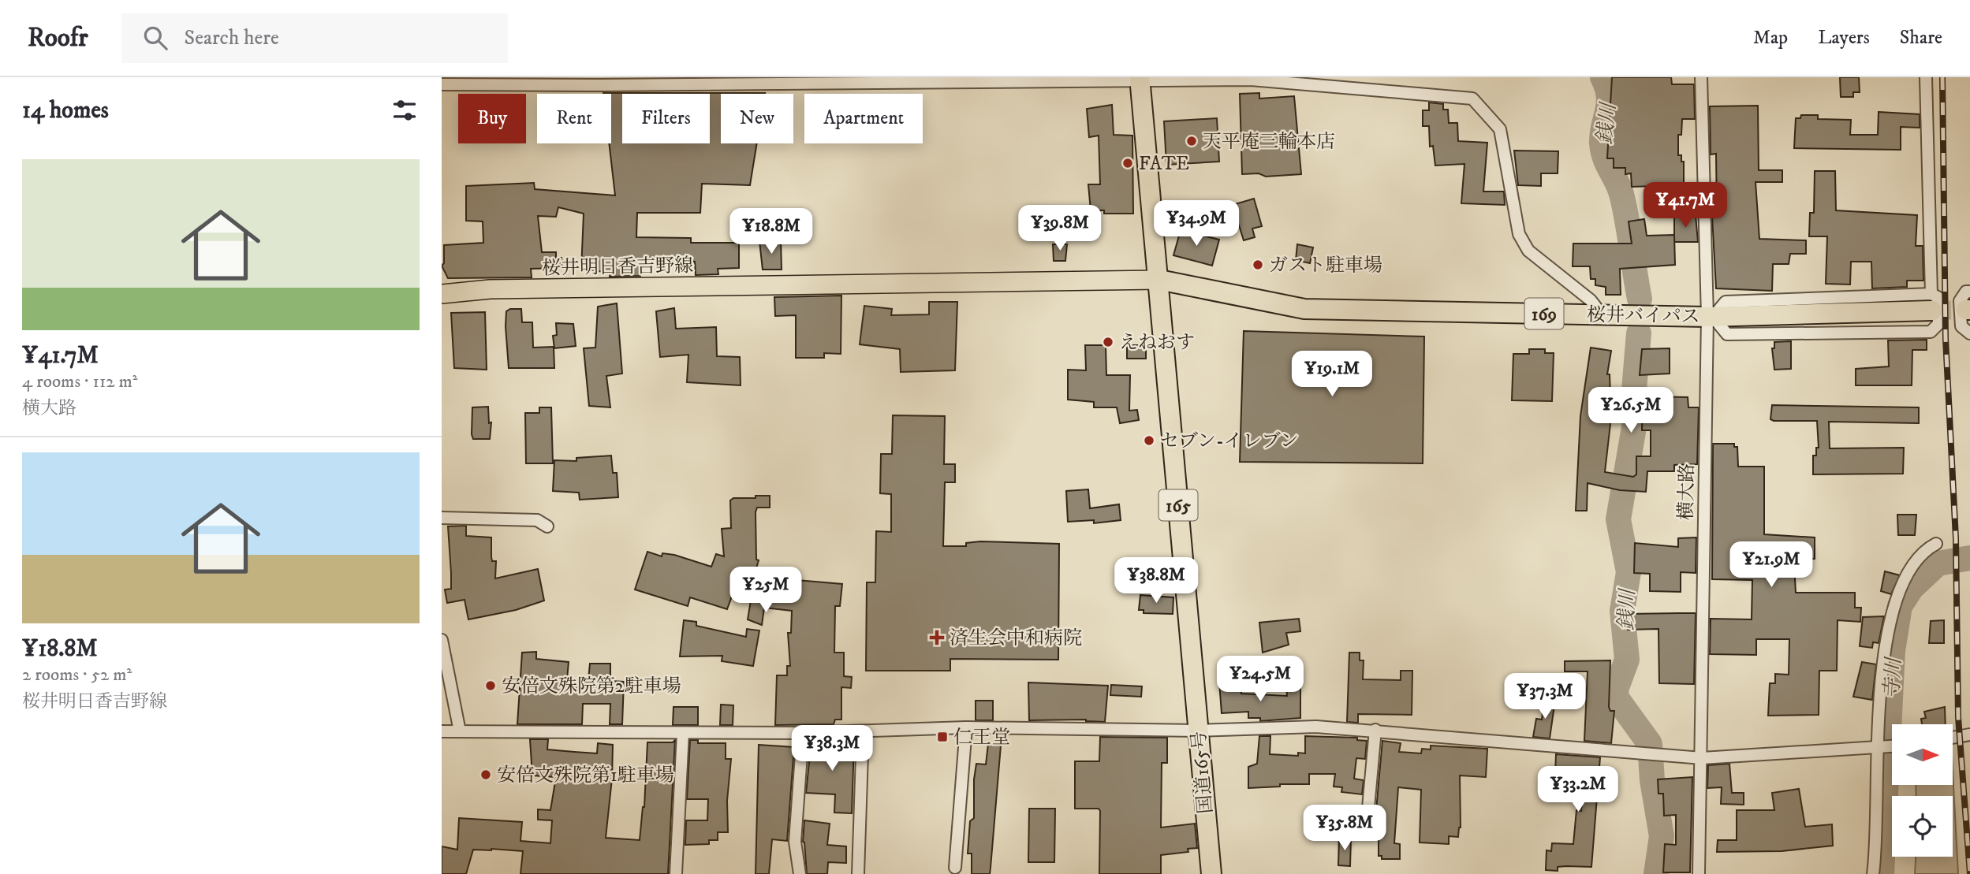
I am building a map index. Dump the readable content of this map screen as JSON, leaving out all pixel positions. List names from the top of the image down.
{
  "streets": {
    "highway": [
      "169",
      "桜井バイパス",
      "165",
      "国道165号"
    ],
    "main road": ["桜井明日香吉野線"],
    "street": ["横大路"]
  },
  "crossings": [
    ["桜井明日香吉野線", "桜井バイパス"],
    ["桜井明日香吉野線", "国道165号"],
    ["桜井バイパス", "横大路"],
    ["桜井バイパス", "国道165号"]
  ],
  "water": ["銭川", "寺川"],
  "places": {
    "other": [
      "天平庵三輪本店",
      "FATE",
      "ガスト駐車場",
      "えねおす",
      "セブン-イレブン",
      "安倍文殊院第2駐車場",
      "安倍文殊院第1駐車場"
    ],
    "health": ["済生会中和病院"],
    "transit": ["仁王堂"]
  },
  "north": "right",
  "page": {
    "header": "Roofr",
    "search": "Search here",
    "nav": ["Map", "Layers", "Share"],
    "heading": "14 homes",
    "chip": [
      "Buy",
      "Rent",
      "Filters",
      "New",
      "Apartment"
    ],
    "list": [
      {
        "name": "¥41.7M",
        "note": "4 rooms · 112 m² · 横大路"
      },
      {
        "name": "¥18.8M",
        "note": "2 rooms · 52 m² · 桜井明日香吉野線"
      }
    ],
    "price": [
      "¥41.7M",
      "¥34.9M",
      "¥39.8M",
      "¥18.8M",
      "¥19.1M",
      "¥26.5M",
      "¥21.9M",
      "¥38.8M",
      "¥25M",
      "¥24.5M",
      "¥37.3M",
      "¥38.3M",
      "¥33.2M",
      "¥35.8M"
    ]
  }
}
